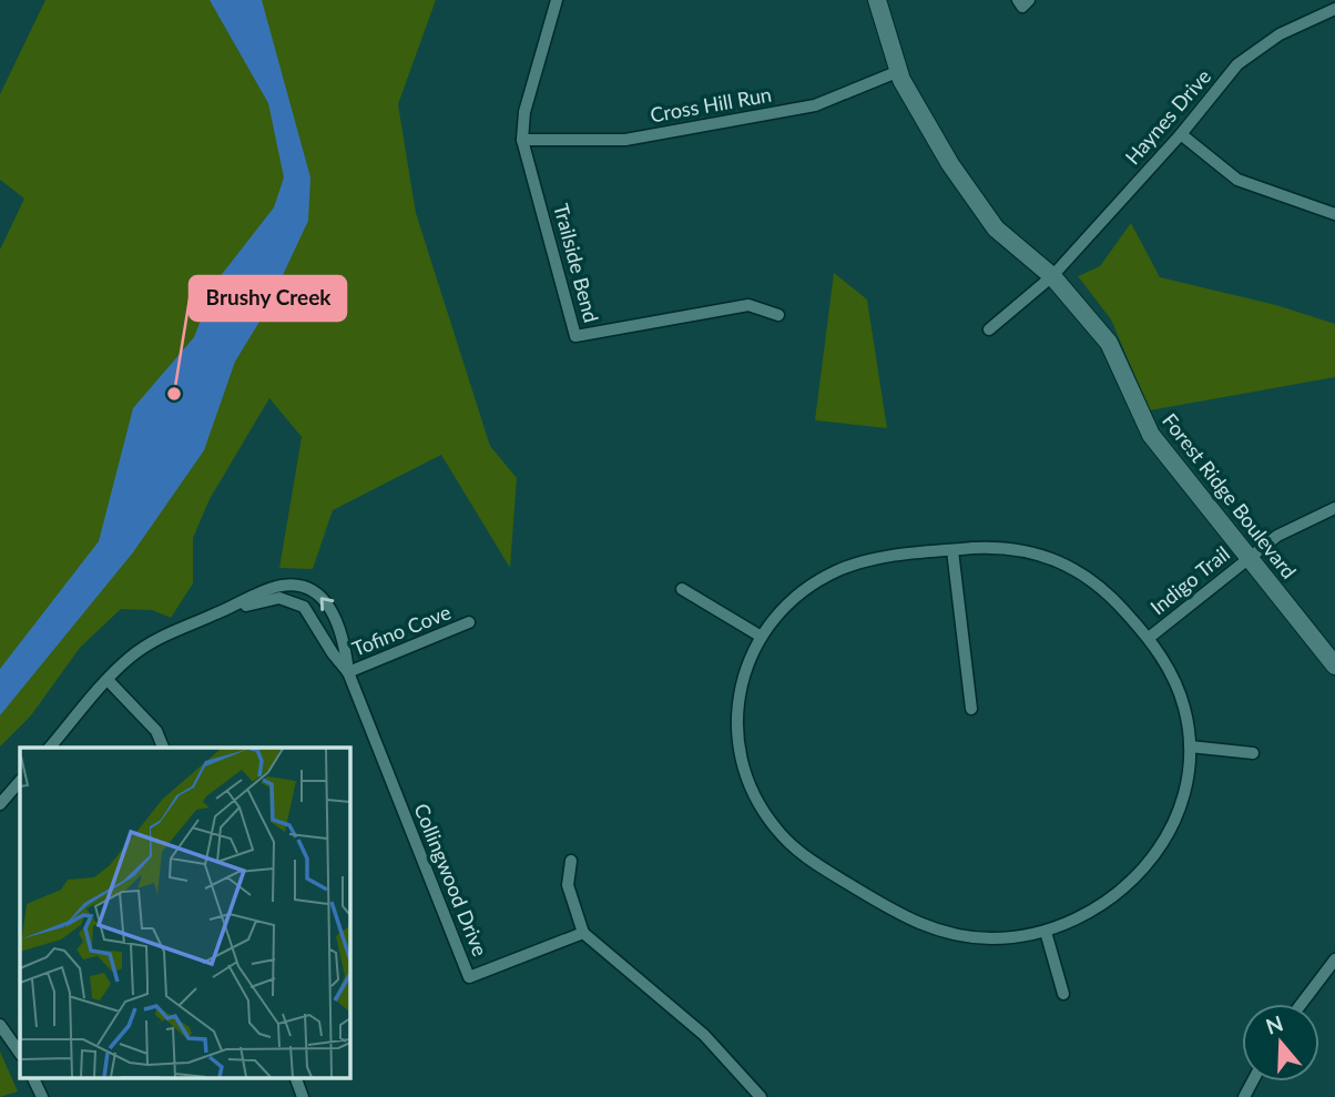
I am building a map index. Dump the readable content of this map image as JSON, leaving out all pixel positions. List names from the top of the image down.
{
  "streets": {
    "street": [
      "Cross Hill Run",
      "Haynes Drive",
      "Trailside Bend",
      "Forest Ridge Boulevard",
      "Indigo Trail",
      "Tofino Cove",
      "Collingwood Drive"
    ]
  },
  "crossings": [
    ["Cross Hill Run", "Trailside Bend"],
    ["Cross Hill Run", "Forest Ridge Boulevard"],
    ["Haynes Drive", "Forest Ridge Boulevard"],
    ["Forest Ridge Boulevard", "Indigo Trail"],
    ["Tofino Cove", "Collingwood Drive"]
  ],
  "places": ["Brushy Creek"],
  "north": "top"
}
